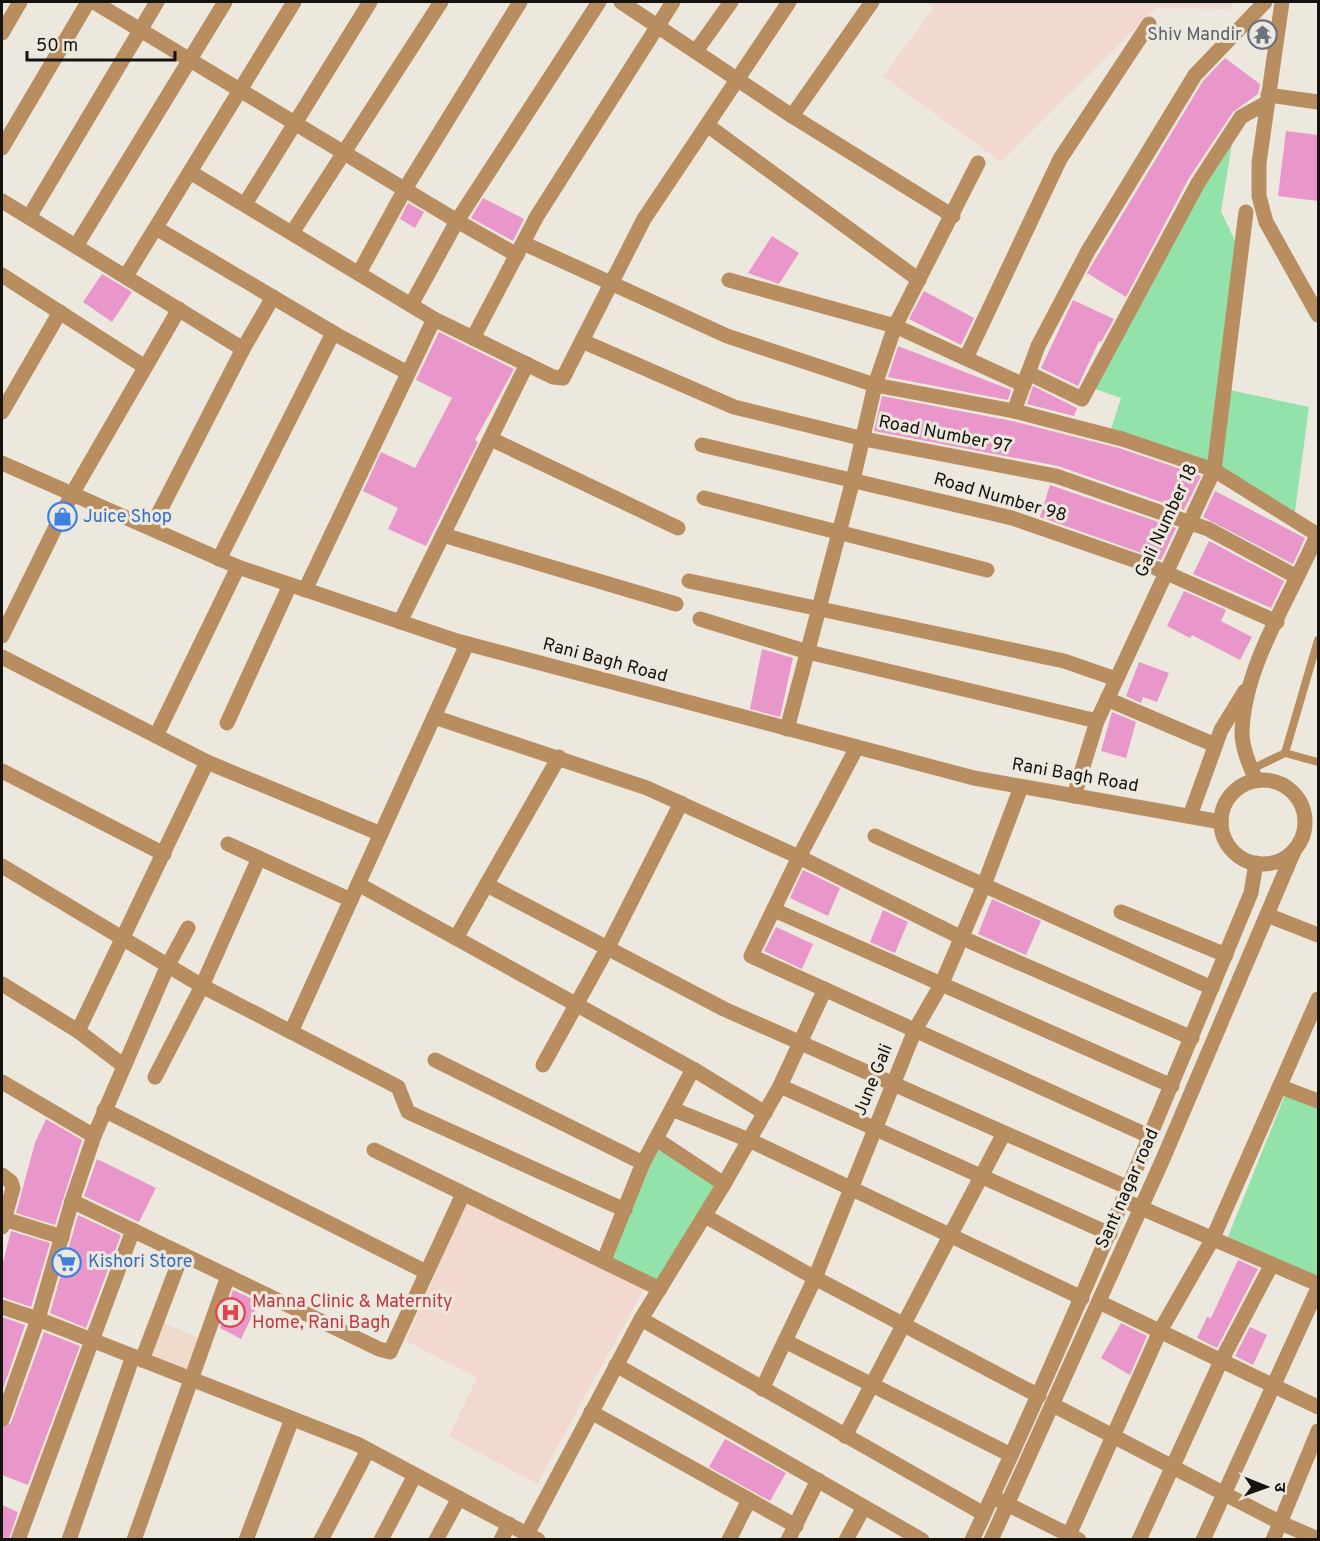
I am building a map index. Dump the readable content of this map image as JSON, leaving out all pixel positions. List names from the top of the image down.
{
  "streets": {
    "street": [
      "Road Number 97",
      "Road Number 98",
      "Gali Number 18",
      "Rani Bagh Road",
      "June Gali",
      "Sant nagar road"
    ]
  },
  "crossings": [
    ["Road Number 97", "Gali Number 18"],
    ["Road Number 98", "Gali Number 18"],
    ["Gali Number 18", "Rani Bagh Road"],
    ["Rani Bagh Road", "June Gali"],
    ["Rani Bagh Road", "Sant nagar road"]
  ],
  "places": {
    "temple": ["Shiv Mandir"],
    "shop": ["Juice Shop"],
    "supermarket": ["Kishori Store"],
    "hospital": ["Manna Clinic & Maternity Home, Rani Bagh"]
  },
  "scale_bar": "50 m",
  "north": "right"
}
